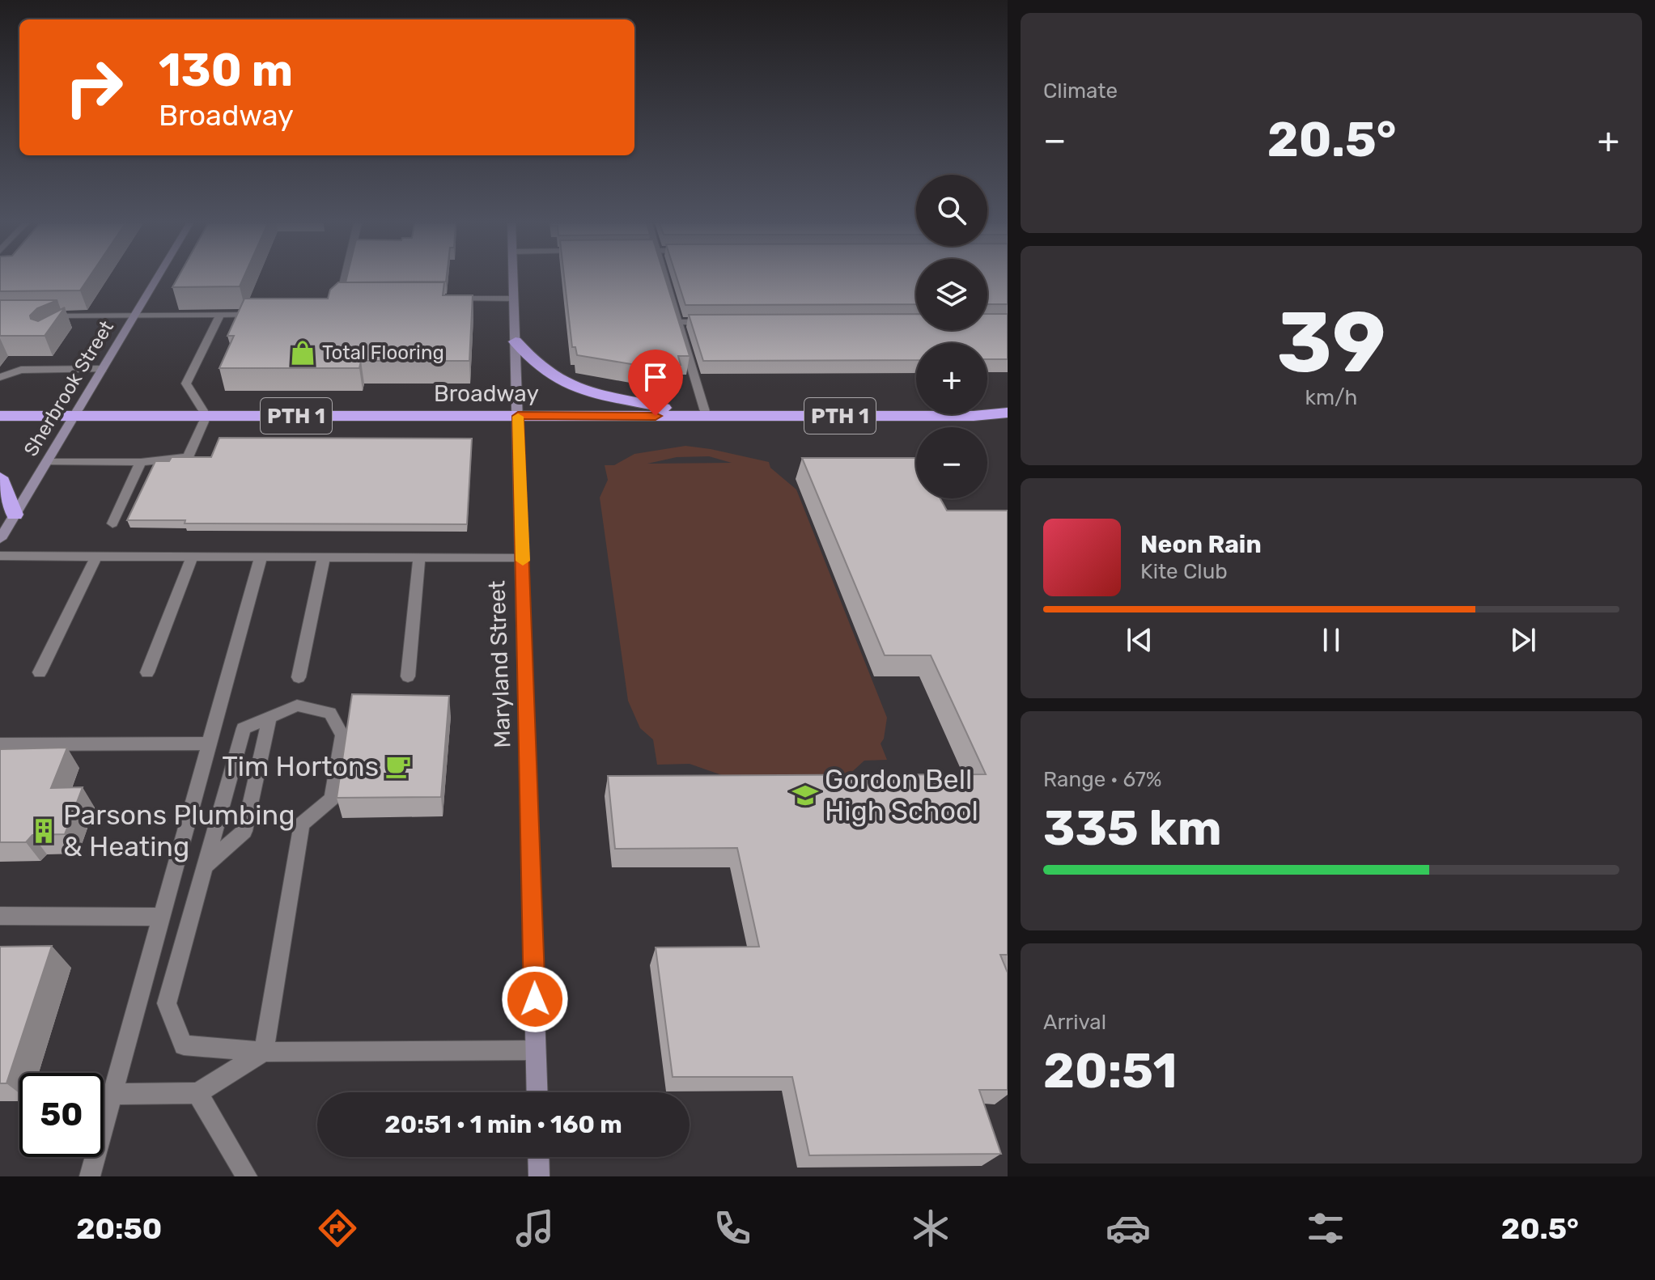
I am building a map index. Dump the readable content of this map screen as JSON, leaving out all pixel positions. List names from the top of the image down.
{
  "streets": {
    "highway": ["Broadway", "PTH 1"],
    "main road": ["Sherbrook Street", "Maryland Street"]
  },
  "crossings": [
    ["Sherbrook Street", "Broadway"],
    ["Broadway", "Maryland Street"]
  ],
  "places": {
    "shop": ["Total Flooring"],
    "cafe": ["Tim Hortons"],
    "school or university": ["Gordon Bell High School"],
    "building": ["Parsons Plumbing & Heating"]
  },
  "page": {
    "tile": [
      "Climate",
      ["39", "km/h"],
      ["Range · 67%", "335 km"],
      ["Arrival", "20:51"]
    ],
    "turn": ["130 m", "Broadway"],
    "heat": ["−", "20.5°", "+"],
    "map_buttons": ["+", "−"],
    "song": ["Neon Rain", "Kite Club"],
    "limit": "50",
    "trip": "20:51 · 1 min · 160 m",
    "tabs": ["20:50", "20.5°"]
  }
}
